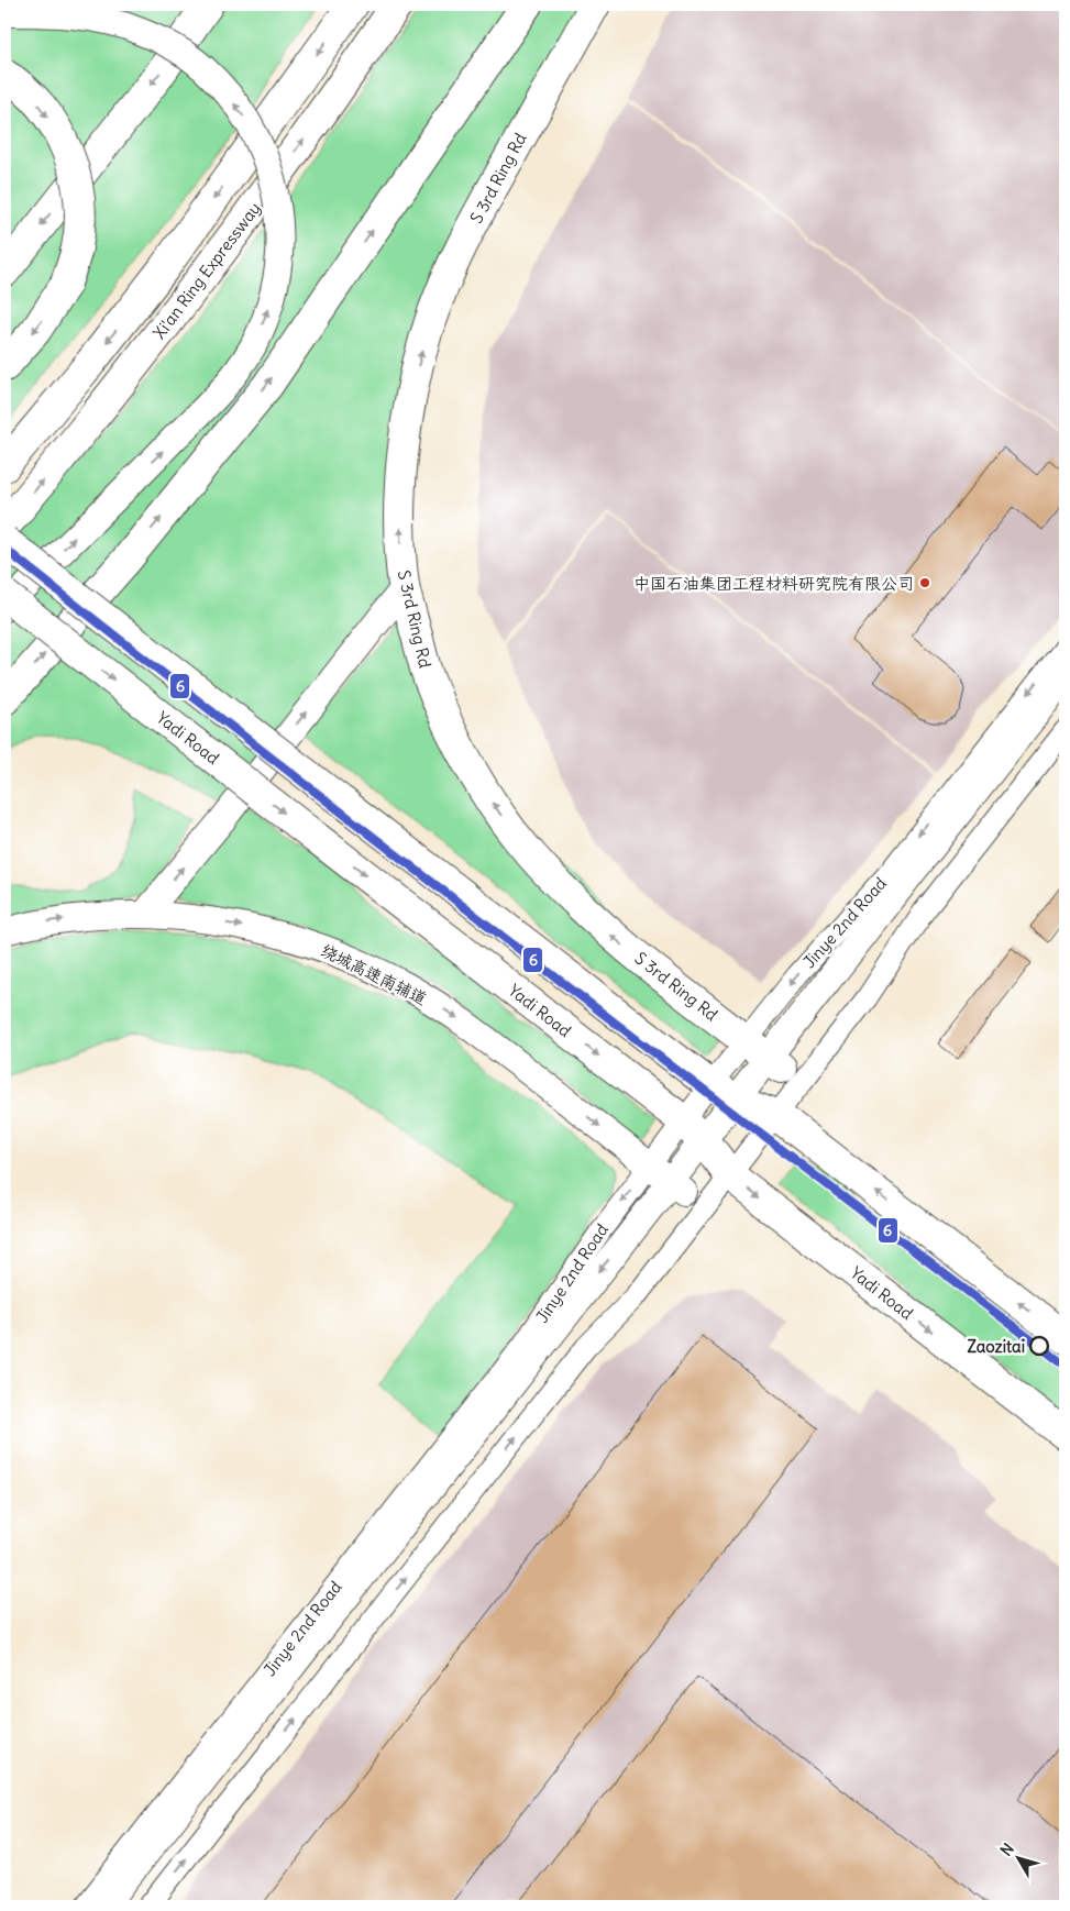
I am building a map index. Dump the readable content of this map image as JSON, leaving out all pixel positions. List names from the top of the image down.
{
  "streets": {
    "highway": ["S 3rd Ring Rd", "Xi'an Ring Expressway", "Yadi Road"],
    "main road": ["Jinye 2nd Road", "绕城高速南辅道"]
  },
  "crossings": [
    ["S 3rd Ring Rd", "Jinye 2nd Road"],
    ["Yadi Road", "Jinye 2nd Road"],
    ["Jinye 2nd Road", "绕城高速南辅道"]
  ],
  "one_way": ["S 3rd Ring Rd", "绕城高速南辅道"],
  "places": ["中国石油集团工程材料研究院有限公司", "Zaozitai"],
  "lines": ["transit line 6"],
  "north": "top left"
}
